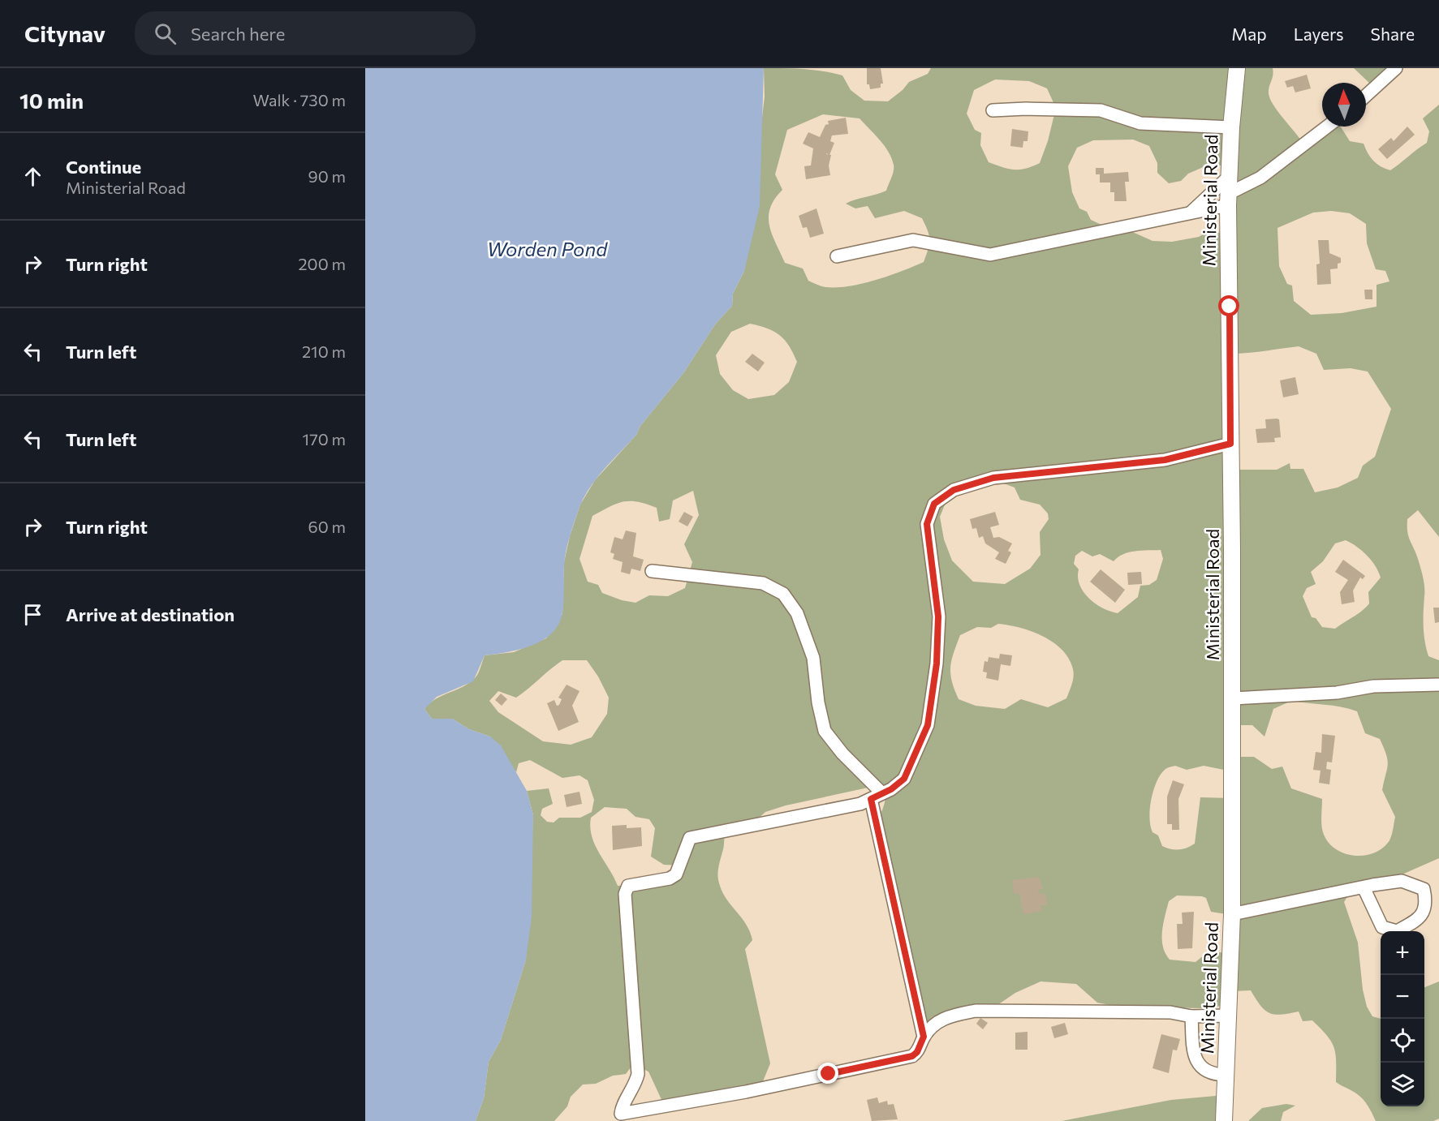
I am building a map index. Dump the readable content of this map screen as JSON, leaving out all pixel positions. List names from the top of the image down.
{
  "streets": {
    "main road": ["Ministerial Road"]
  },
  "water": ["Worden Pond"],
  "north": "top",
  "page": {
    "header": "Citynav",
    "search": "Search here",
    "nav": ["Map", "Layers", "Share"],
    "heading": ["10 min", "Walk · 730 m"],
    "list": [
      ["Continue", "Ministerial Road", "90 m"],
      ["Turn right", "200 m"],
      ["Turn left", "210 m"],
      ["Turn left", "170 m"],
      ["Turn right", "60 m"],
      "Arrive at destination"
    ],
    "map_buttons": ["+", "−"]
  }
}
